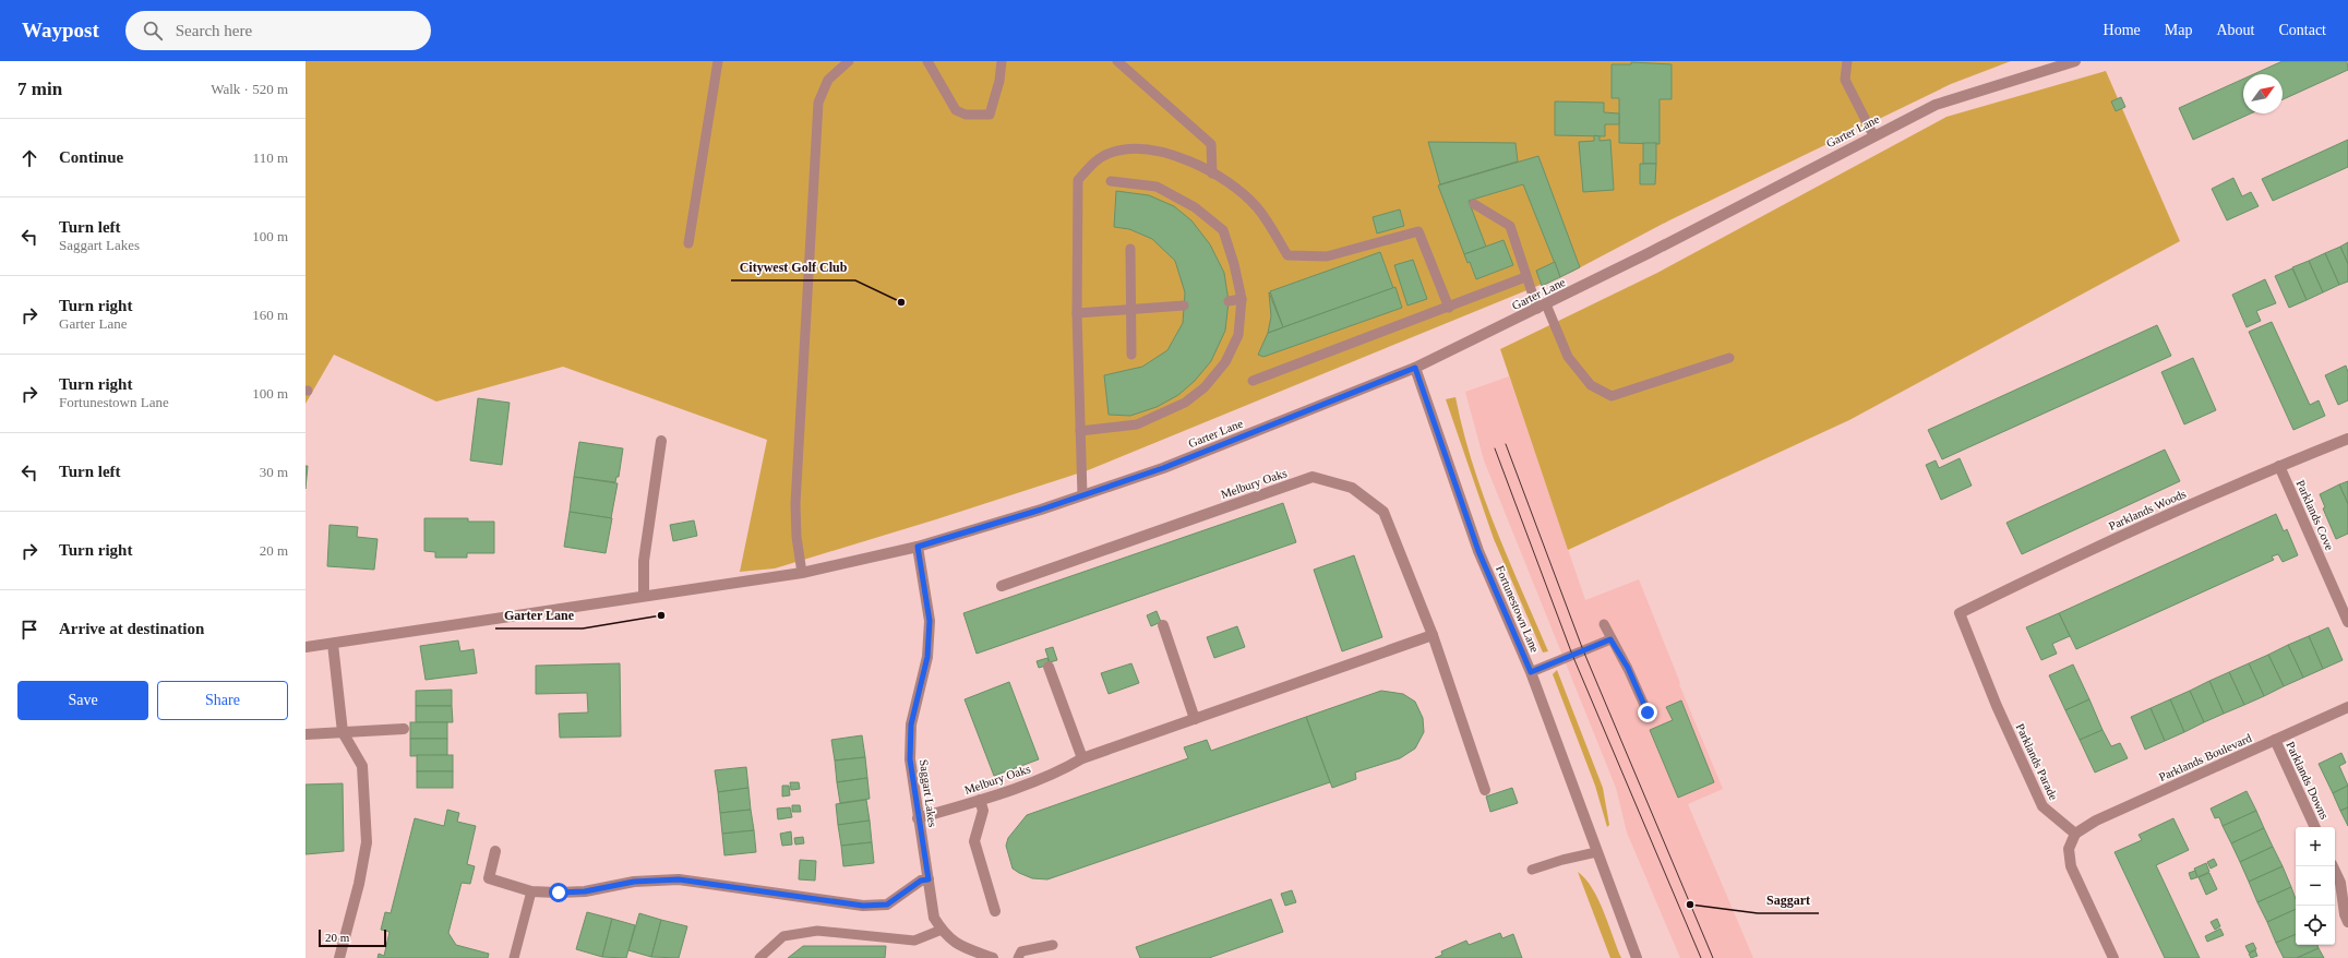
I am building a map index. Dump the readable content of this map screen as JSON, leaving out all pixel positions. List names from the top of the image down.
{
  "streets": {
    "street": [
      "Garter Lane",
      "Melbury Oaks",
      "Parklands Woods",
      "Parklands Cove",
      "Fortunestown Lane",
      "Parklands Boulevard",
      "Parklands Parade",
      "Parklands Downs",
      "Saggart Lakes"
    ]
  },
  "crossings": [
    ["Garter Lane", "Fortunestown Lane"],
    ["Garter Lane", "Saggart Lakes"],
    ["Melbury Oaks", "Saggart Lakes"],
    ["Parklands Woods", "Parklands Cove"],
    ["Parklands Woods", "Parklands Parade"],
    ["Parklands Boulevard", "Parklands Parade"],
    ["Parklands Boulevard", "Parklands Downs"]
  ],
  "places": ["Citywest Golf Club", "Garter Lane", "Saggart"],
  "scale_bar": "20 m",
  "north": "top right",
  "page": {
    "header": "Waypost",
    "search": "Search here",
    "nav": [
      "Home",
      "Map",
      "About",
      "Contact"
    ],
    "heading": ["7 min", "Walk · 520 m"],
    "list": [
      ["Continue", "110 m"],
      ["Turn left", "Saggart Lakes", "100 m"],
      ["Turn right", "Garter Lane", "160 m"],
      ["Turn right", "Fortunestown Lane", "100 m"],
      ["Turn left", "30 m"],
      ["Turn right", "20 m"],
      "Arrive at destination"
    ],
    "buttons": ["Save", "Share"],
    "map_buttons": ["+", "−"],
    "scale": "20 m"
  }
}
